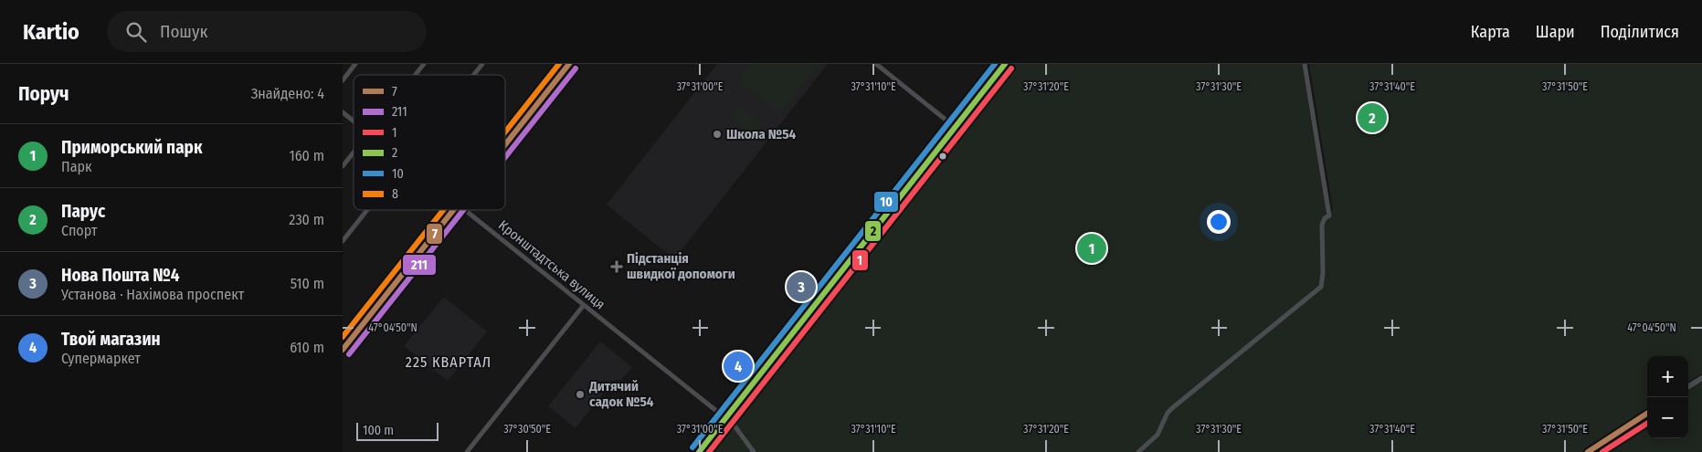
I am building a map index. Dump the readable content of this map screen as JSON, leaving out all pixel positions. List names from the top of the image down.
{
  "streets": {
    "street": ["Кронштадтська вулиця"]
  },
  "districts": ["225 КВАРТАЛ"],
  "places": {
    "other": ["Школа №54", "Дитячий садок №54"],
    "health": ["Підстанція швидкої допомоги"]
  },
  "lines": [
    "transit line 7",
    "transit line 2",
    "transit line 10",
    "transit line 8",
    "transit line 211",
    "transit line 1"
  ],
  "legend": [
    "7",
    "211",
    "1",
    "2",
    "10",
    "8"
  ],
  "scale_bar": "100 m",
  "page": {
    "header": "Kartio",
    "search": "Пошук",
    "nav": ["Карта", "Шари", "Поділитися"],
    "heading": ["Поруч", "Знайдено: 4"],
    "pins": [
      "2",
      "1",
      "3",
      "4"
    ],
    "list": [
      {
        "mark": "1",
        "name": "Приморський парк",
        "note": "Парк",
        "value": "160 m"
      },
      {
        "mark": "2",
        "name": "Парус",
        "note": "Спорт",
        "value": "230 m"
      },
      {
        "mark": "3",
        "name": "Нова Пошта №4",
        "note": "Установа · Нахімова проспект",
        "value": "510 m"
      },
      {
        "mark": "4",
        "name": "Твой магазин",
        "note": "Супермаркет",
        "value": "610 m"
      }
    ],
    "map_buttons": ["+", "−"],
    "scale": "100 m"
  },
  "coordinates": [
    "37°31'00\"E",
    "37°31'10\"E",
    "37°31'20\"E",
    "37°31'30\"E",
    "37°31'40\"E",
    "37°31'50\"E",
    "47°04'50\"N",
    "37°30'50\"E"
  ]
}
